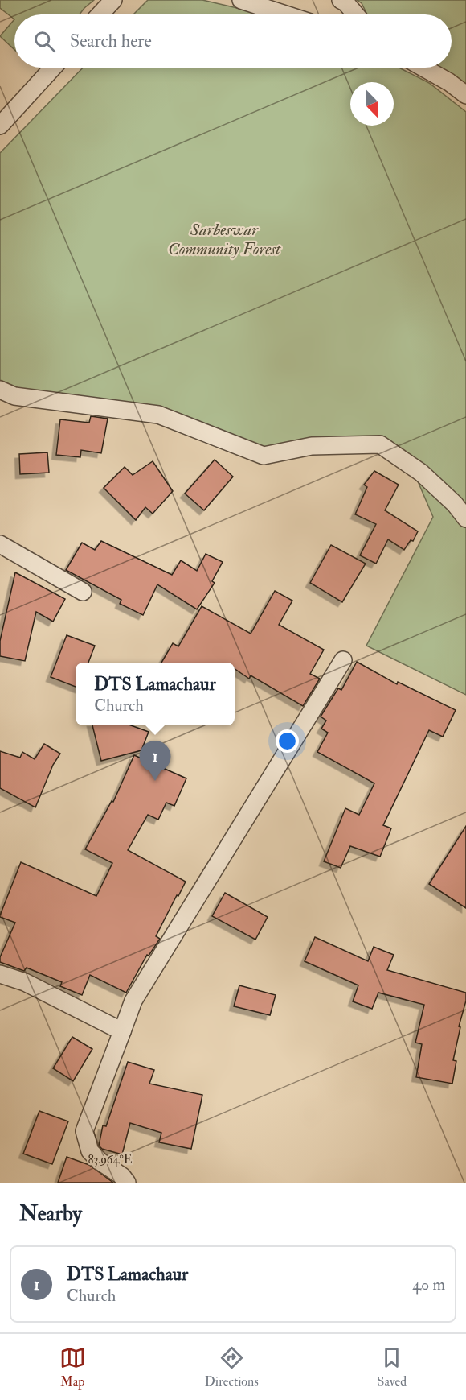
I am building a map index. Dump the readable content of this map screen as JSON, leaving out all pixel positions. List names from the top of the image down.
{
  "parks": ["Sarbeswar Community Forest"],
  "north": "bottom right",
  "page": {
    "search": "Search here",
    "popup": ["DTS Lamachaur", "Church"],
    "pins": "1",
    "heading": "Nearby",
    "list": [
      {
        "mark": "1",
        "name": "DTS Lamachaur",
        "note": "Church",
        "value": "40 m"
      }
    ],
    "nav": ["Map", "Directions", "Saved"]
  },
  "coordinates": ["83.964°E"]
}
